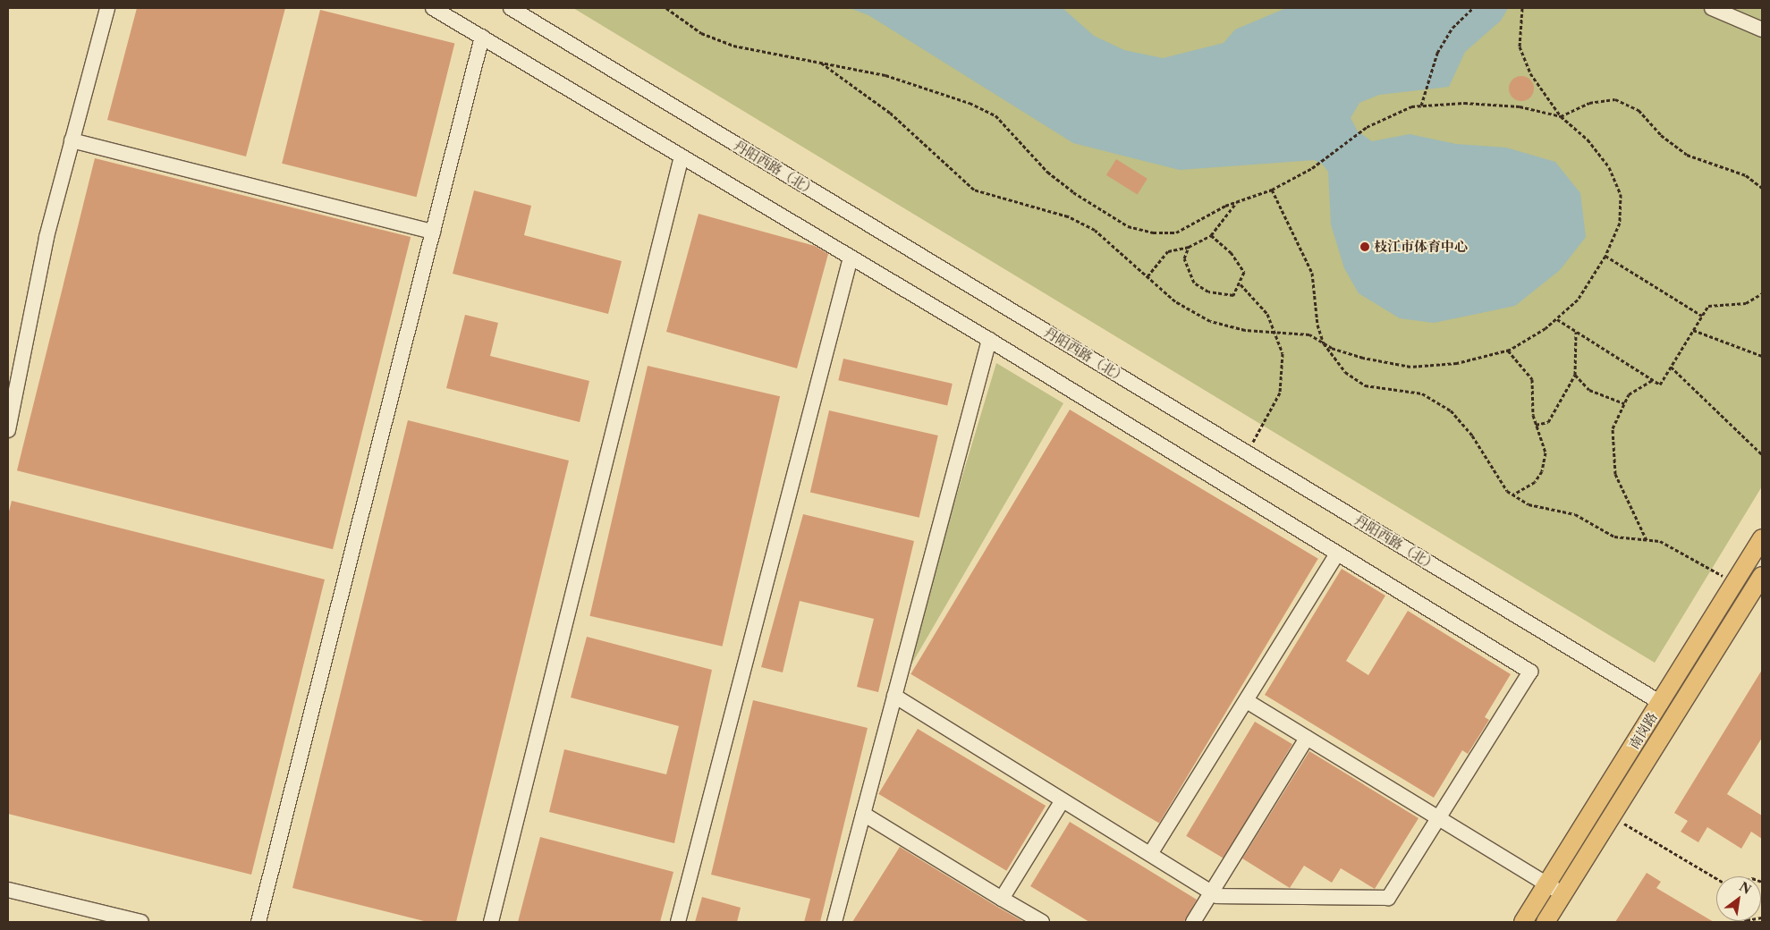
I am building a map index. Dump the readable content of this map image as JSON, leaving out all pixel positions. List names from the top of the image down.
{
  "streets": {
    "main road": ["南岗路"],
    "street": ["丹阳西路（北）"]
  },
  "crossings": [
    ["丹阳西路（北）", "南岗路"]
  ],
  "places": ["枝江市体育中心"],
  "north": "top right"
}
